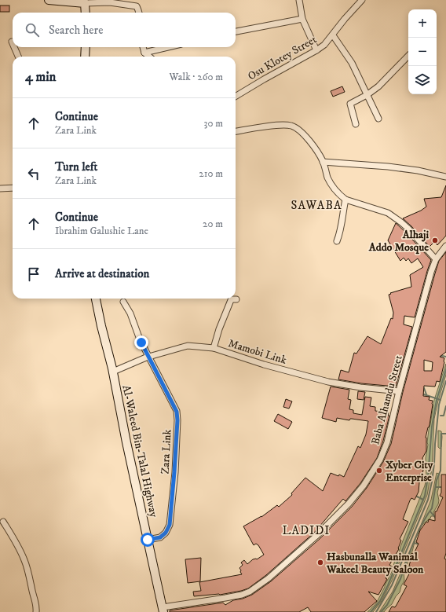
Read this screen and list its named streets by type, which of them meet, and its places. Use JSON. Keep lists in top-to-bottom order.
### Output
{
  "streets": {
    "street": [
      "Osu Klotey Street",
      "Mamobi Link",
      "Baba Alhamdu Street",
      "Al-Waleed Bin-Talal Highway",
      "Zara Link"
    ]
  },
  "crossings": [
    ["Mamobi Link", "Baba Alhamdu Street"],
    ["Mamobi Link", "Al-Waleed Bin-Talal Highway"],
    ["Mamobi Link", "Zara Link"],
    ["Baba Alhamdu Street", "Al-Waleed Bin-Talal Highway"],
    ["Al-Waleed Bin-Talal Highway", "Zara Link"]
  ],
  "districts": ["SAWABA", "LADIDI"],
  "places": ["Alhaji Addo Mosque", "Xyber City Enterprise", "Hasbunalla Wanimal Wakeel Beauty Saloon"],
  "page": {
    "map_buttons": ["+", "−"],
    "search": "Search here",
    "heading": ["4 min", "Walk · 260 m"],
    "list": [
      ["Continue", "Zara Link", "30 m"],
      ["Turn left", "Zara Link", "210 m"],
      ["Continue", "Ibrahim Galushie Lane", "20 m"],
      "Arrive at destination"
    ]
  }
}
